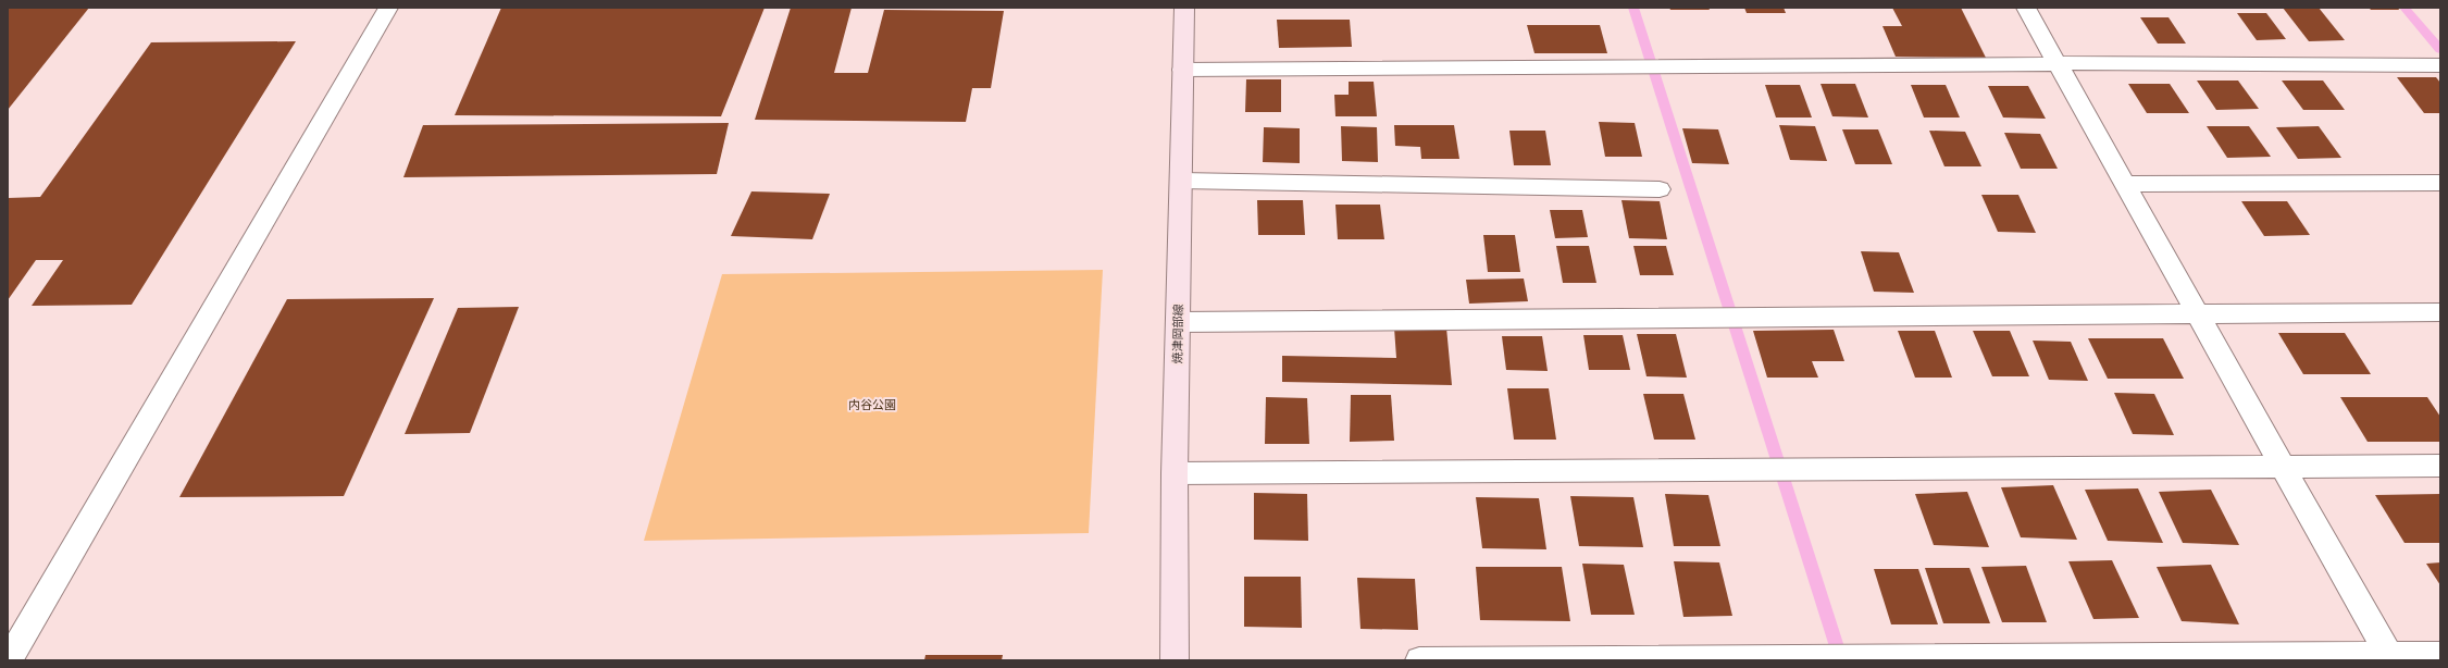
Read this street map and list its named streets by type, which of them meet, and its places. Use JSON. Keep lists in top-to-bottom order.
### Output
{
  "streets": {
    "main road": ["焼津岡部線"]
  },
  "parks": ["内谷公園"]
}
